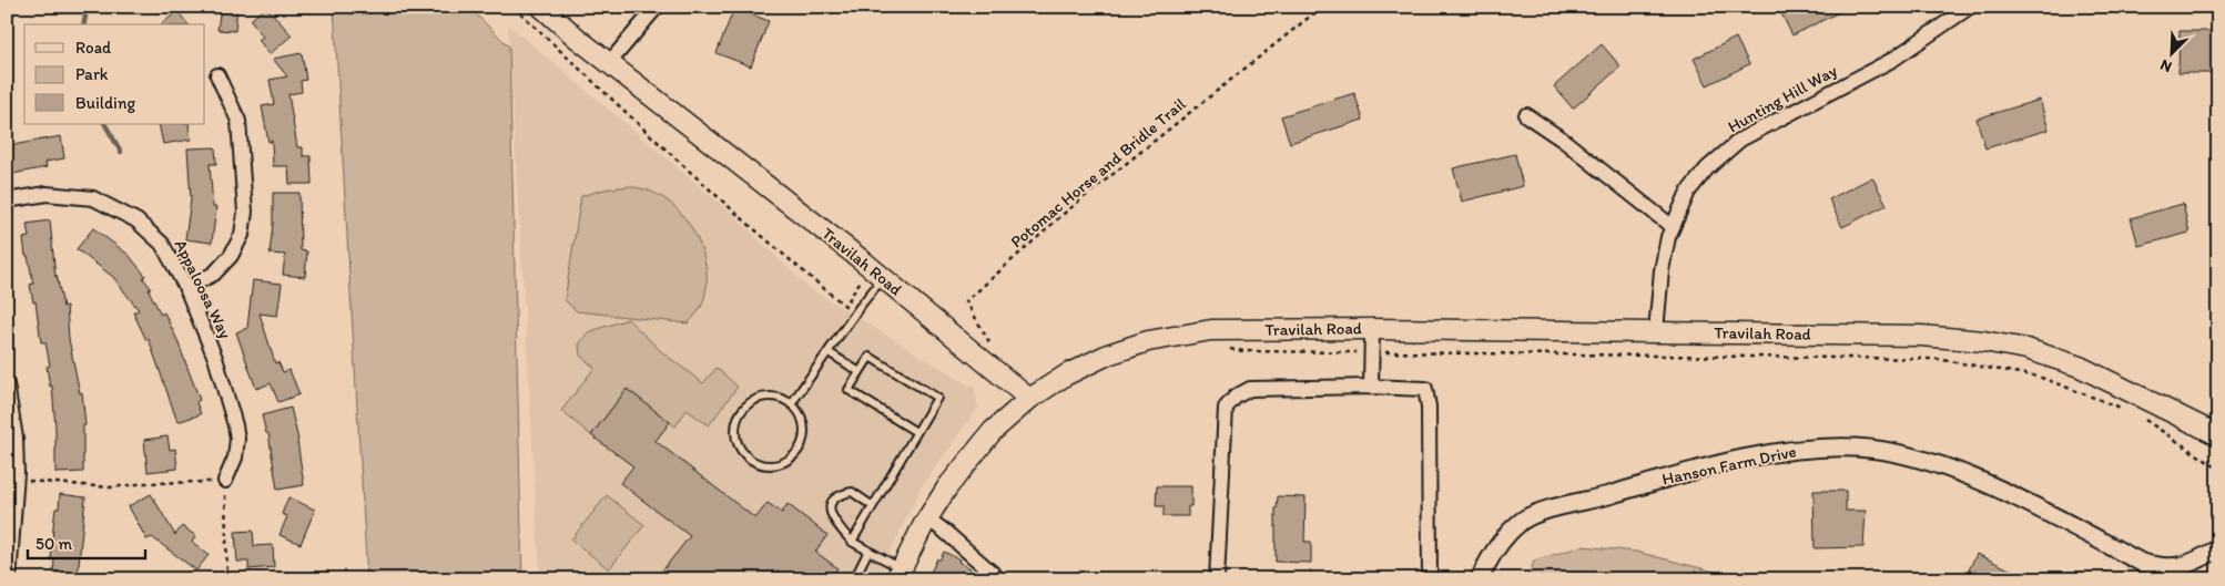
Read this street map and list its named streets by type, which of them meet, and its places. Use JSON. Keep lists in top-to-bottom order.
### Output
{
  "streets": {
    "main road": ["Travilah Road"],
    "street": ["Hunting Hill Way", "Appaloosa Way", "Hanson Farm Drive"],
    "path": ["Potomac Horse and Bridle Trail"]
  },
  "crossings": [
    ["Hunting Hill Way", "Travilah Road"]
  ],
  "legend": ["Road", "Park", "Building"],
  "scale_bar": "50 m",
  "north": "bottom left"
}
